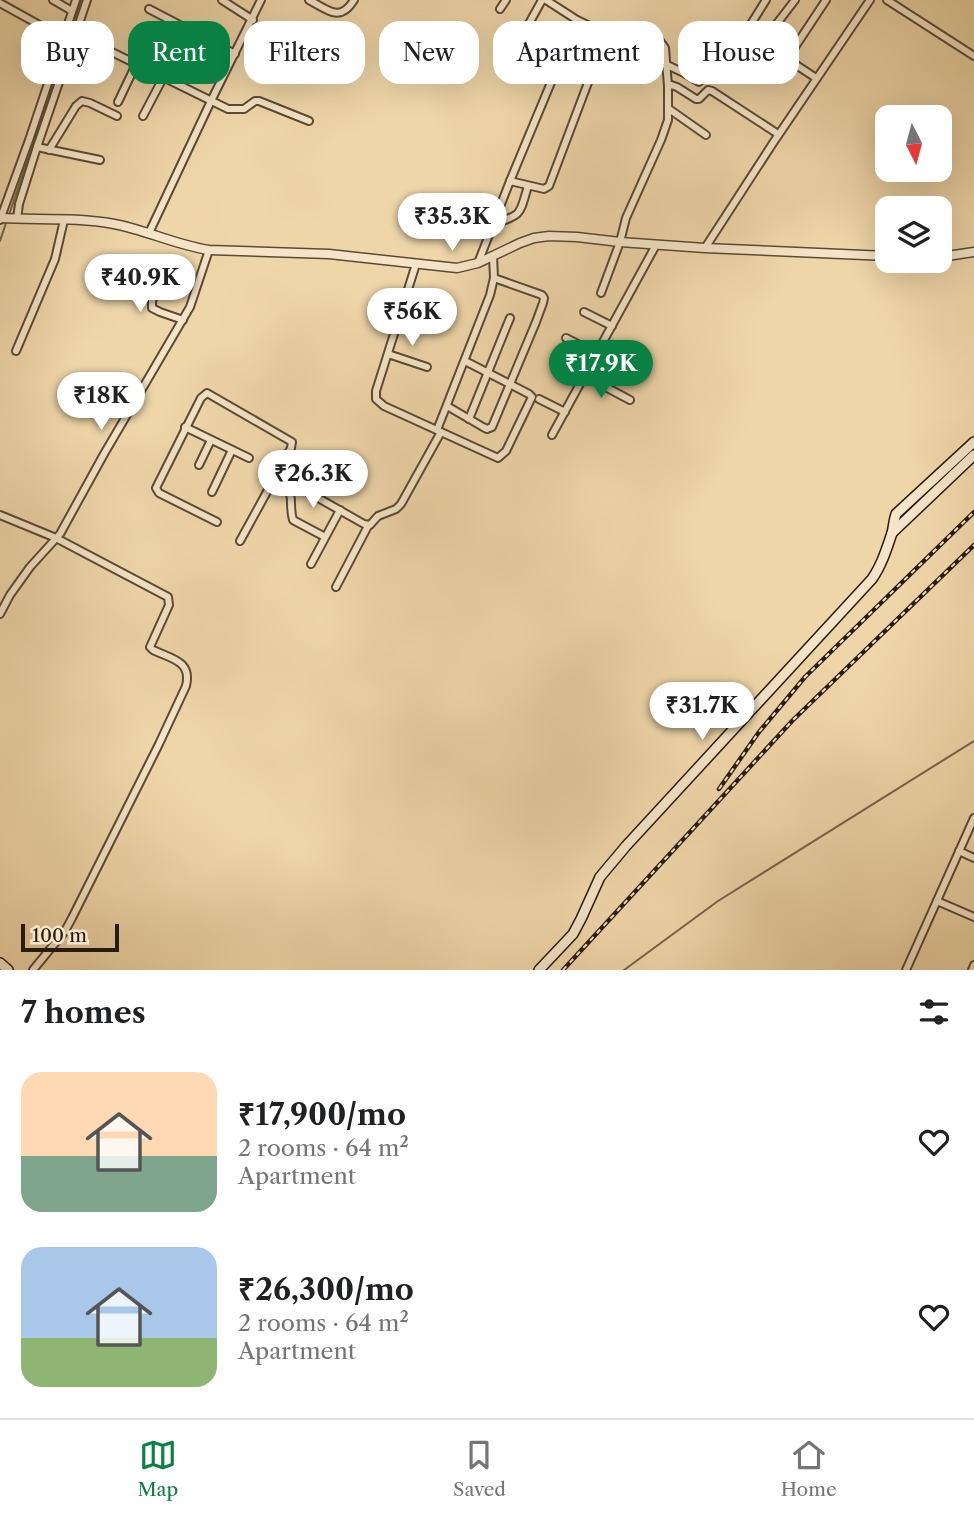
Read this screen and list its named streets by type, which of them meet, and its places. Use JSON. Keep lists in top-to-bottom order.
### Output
{
  "scale_bar": "100 m",
  "north": "bottom",
  "page": {
    "chip": [
      "Buy",
      "Rent",
      "Filters",
      "New",
      "Apartment",
      "House"
    ],
    "price": [
      "₹35.3K",
      "₹40.9K",
      "₹56K",
      "₹17.9K",
      "₹18K",
      "₹26.3K",
      "₹31.7K"
    ],
    "scale": "100 m",
    "heading": "7 homes",
    "list": [
      {
        "name": "₹17,900/mo",
        "note": "2 rooms · 64 m² · Apartment"
      },
      {
        "name": "₹26,300/mo",
        "note": "2 rooms · 64 m² · Apartment"
      }
    ],
    "tabs": ["Map", "Saved", "Home"]
  }
}
